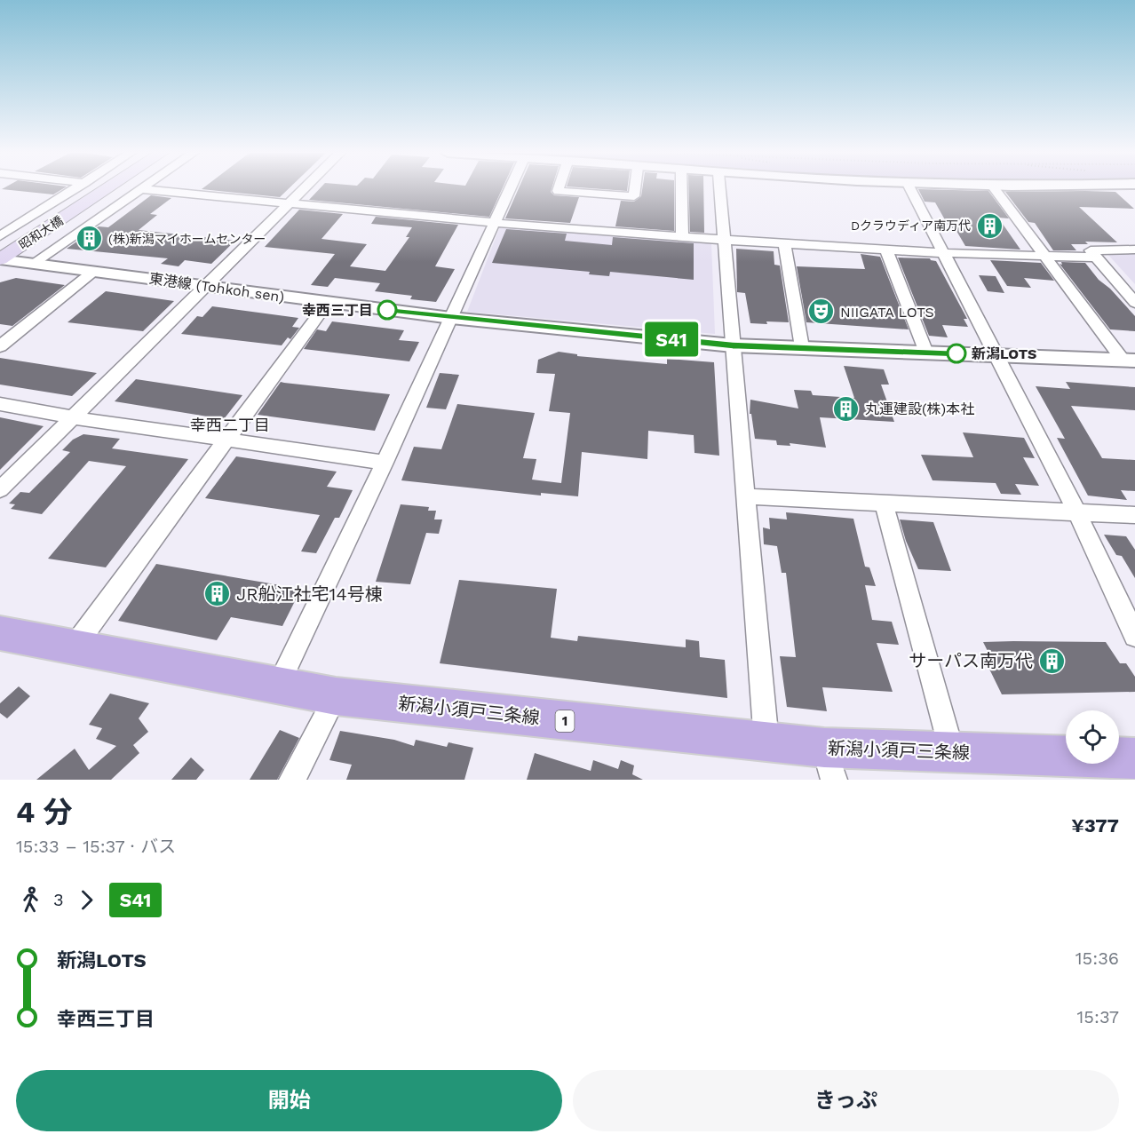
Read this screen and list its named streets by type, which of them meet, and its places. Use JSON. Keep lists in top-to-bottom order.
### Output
{
  "streets": {
    "main road": ["昭和大橋", "新潟小須戸三条線", "1"],
    "street": ["東港線 (Tohkoh sen)"]
  },
  "crossings": [
    ["昭和大橋", "東港線 (Tohkoh sen)"]
  ],
  "districts": ["幸西二丁目"],
  "places": {
    "building": [
      "Dクラウディア南万代",
      "(株)新潟マイホームセンター",
      "丸運建設(株)本社",
      "JR船江社宅14号棟",
      "サーパス南万代"
    ],
    "other": ["幸西三丁目", "新潟LOTS"],
    "theatre": ["NIIGATA LOTS"]
  },
  "lines": ["bus line S41"],
  "page": {
    "on_map": "S41",
    "heading": ["4 分", "15:33 – 15:37 · バス", "¥377"],
    "legs": ["3", "S41"],
    "list": [
      {
        "name": "新潟LOTS",
        "value": "15:36"
      },
      {
        "name": "幸西三丁目",
        "value": "15:37"
      }
    ],
    "buttons": ["開始", "きっぷ"]
  }
}
